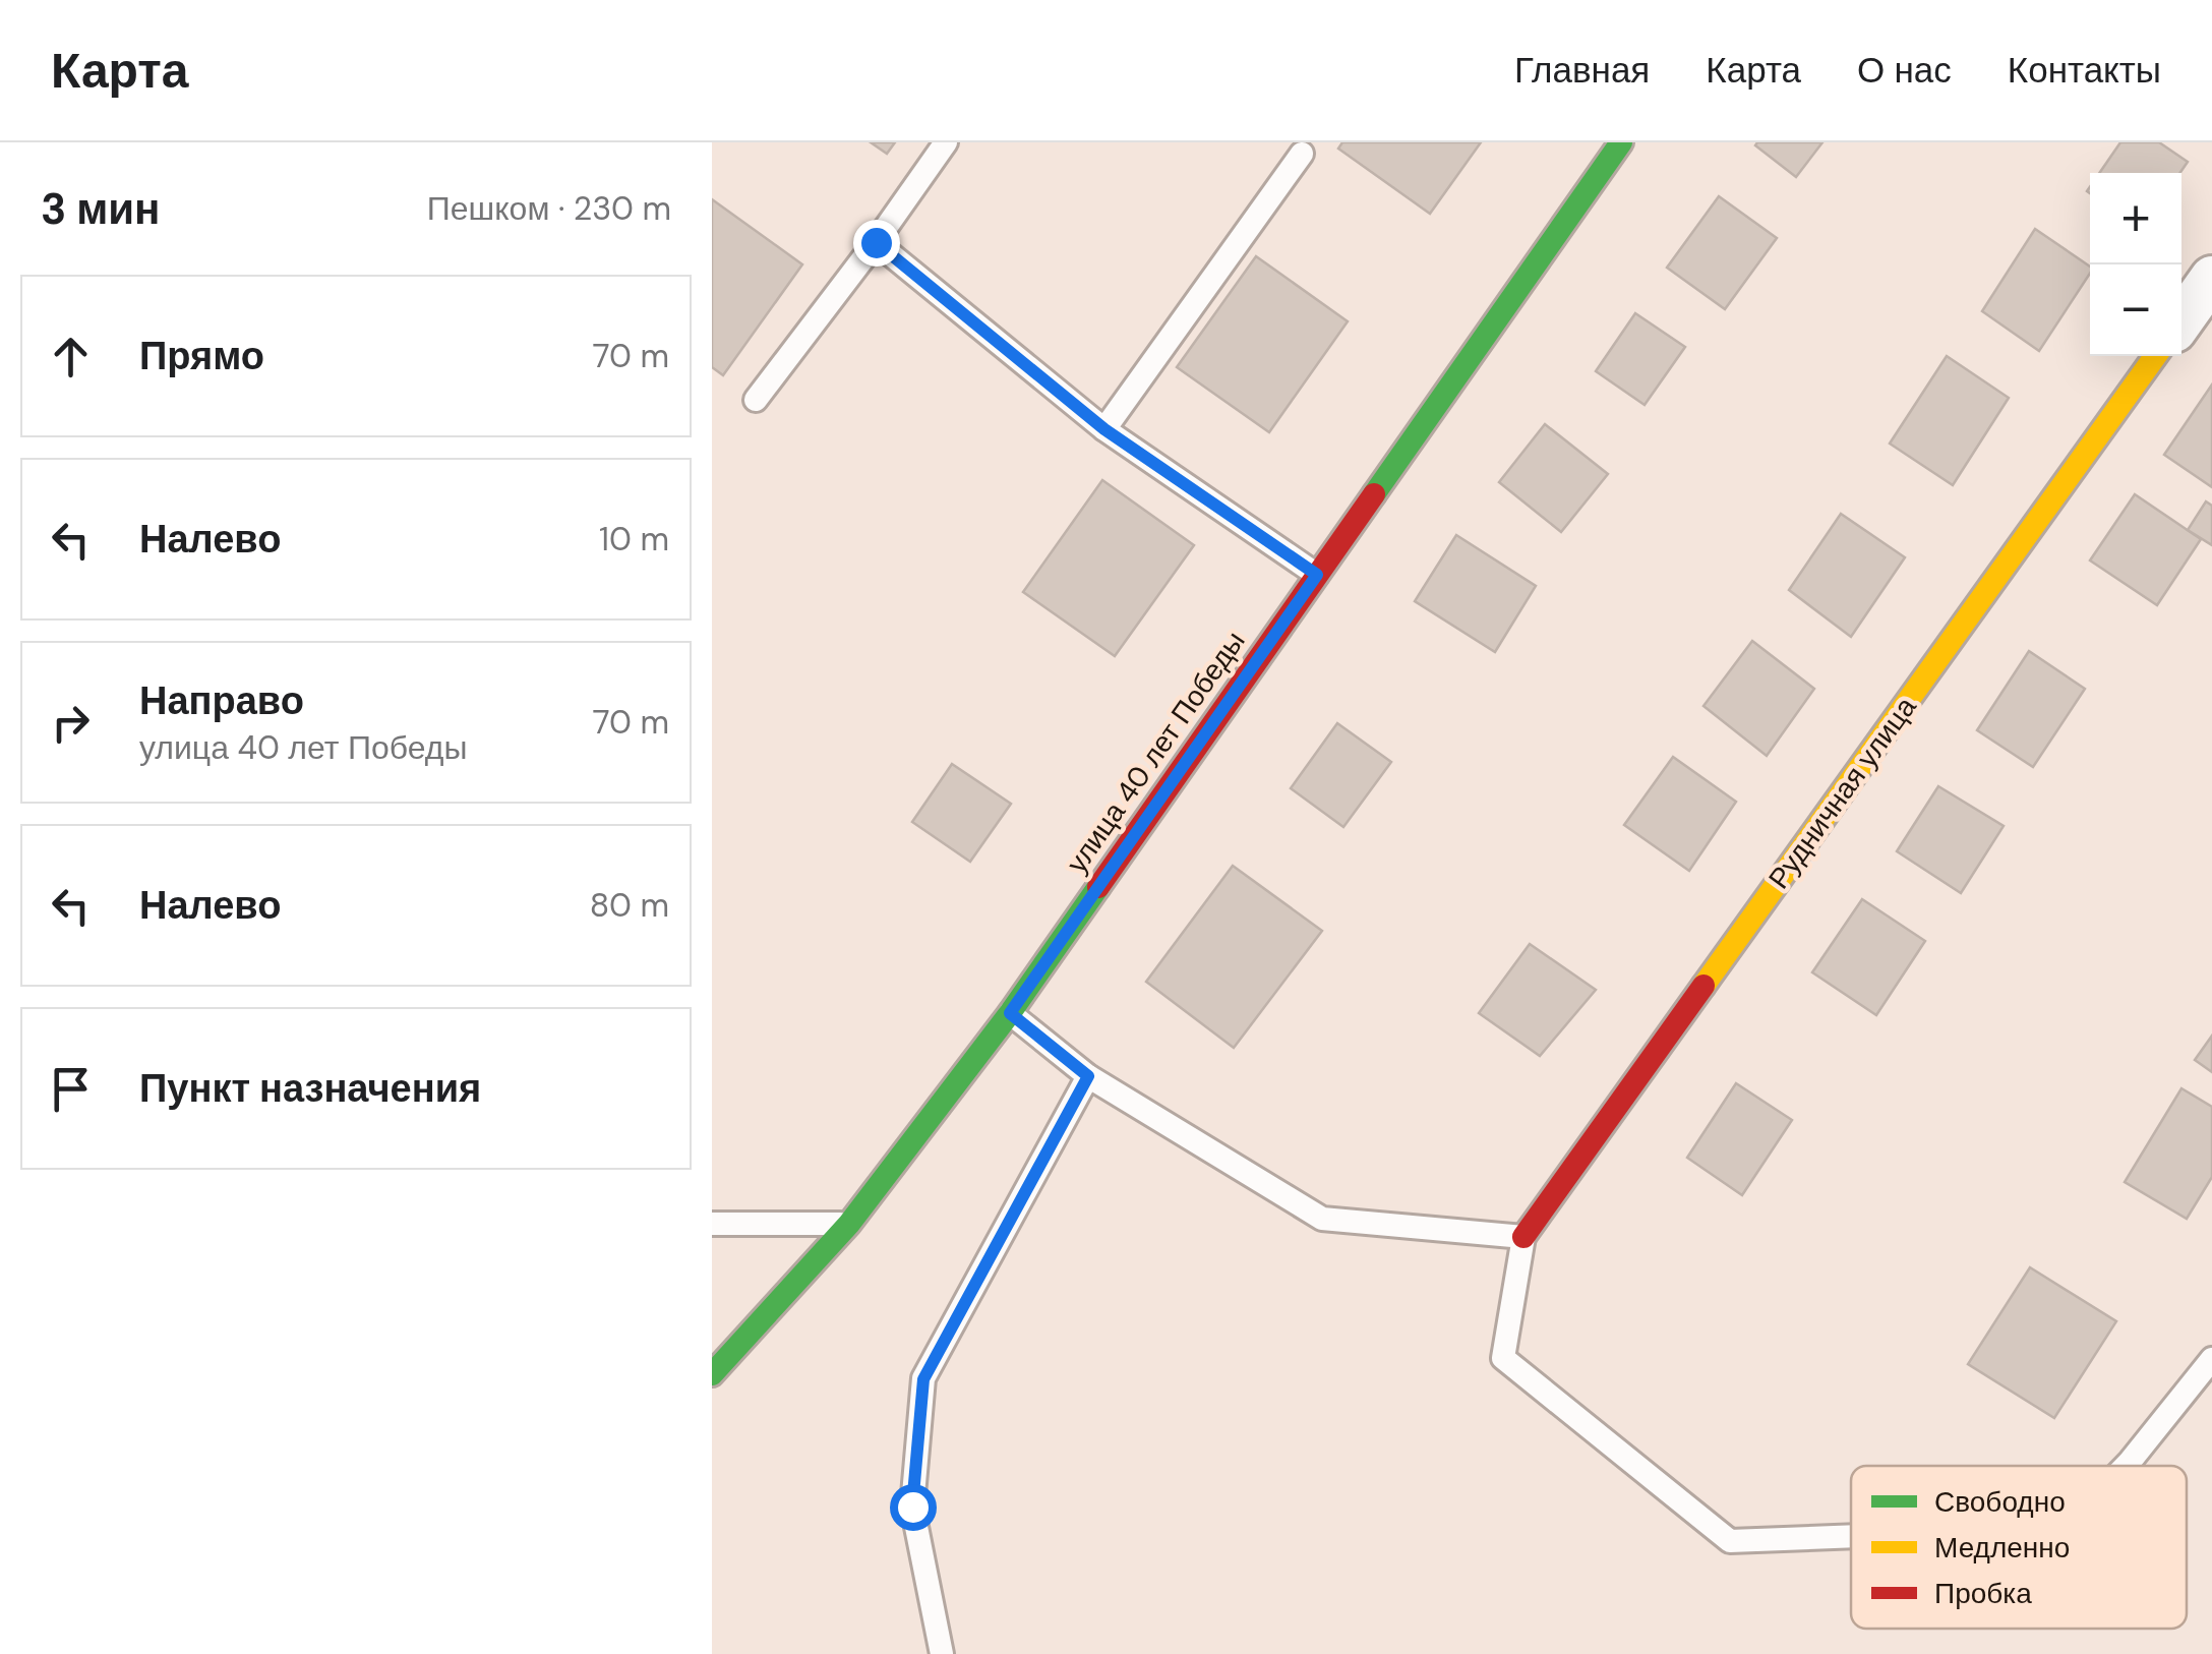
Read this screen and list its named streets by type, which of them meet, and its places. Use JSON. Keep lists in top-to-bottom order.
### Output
{
  "streets": {
    "main road": ["улица 40 лет Победы", "Рудничная улица"]
  },
  "legend": ["Свободно", "Медленно", "Пробка"],
  "page": {
    "header": "Карта",
    "nav": [
      "Главная",
      "Карта",
      "О нас",
      "Контакты"
    ],
    "heading": ["3 мин", "Пешком · 230 m"],
    "map_buttons": ["+", "−"],
    "list": [
      ["Прямо", "70 m"],
      ["Налево", "10 m"],
      ["Направо", "улица 40 лет Победы", "70 m"],
      ["Налево", "80 m"],
      "Пункт назначения"
    ]
  }
}
